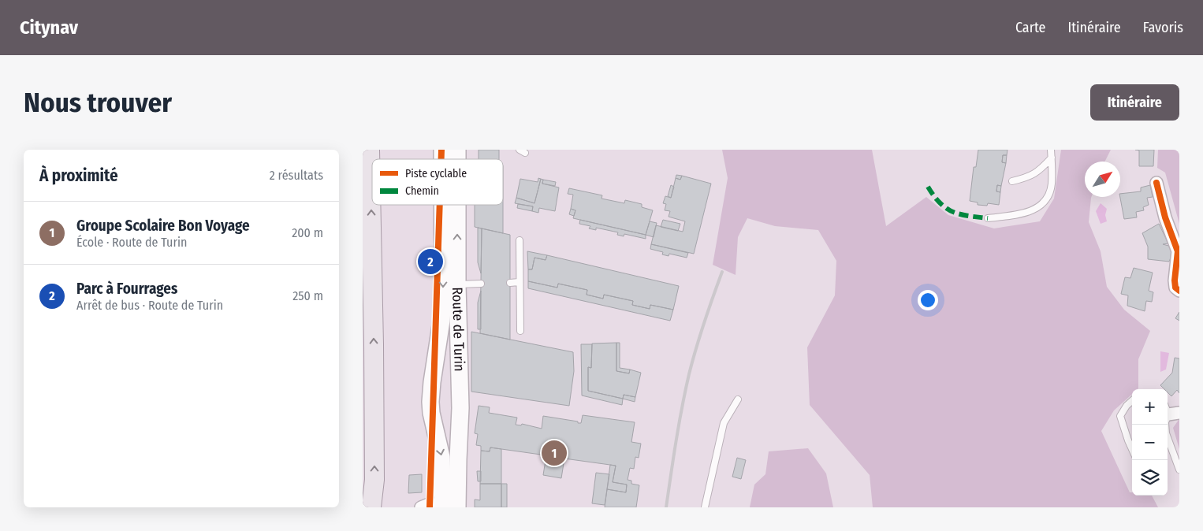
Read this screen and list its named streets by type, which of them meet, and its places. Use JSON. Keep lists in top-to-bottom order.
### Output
{
  "streets": {
    "main road": ["Route de Turin"]
  },
  "legend": ["Piste cyclable", "Chemin"],
  "north": "top right",
  "page": {
    "header": "Citynav",
    "nav": ["Carte", "Itinéraire", "Favoris"],
    "buttons": "Itinéraire",
    "title": "Nous trouver",
    "heading": ["À proximité", "2 résultats"],
    "list": [
      {
        "mark": "1",
        "name": "Groupe Scolaire Bon Voyage",
        "note": "École · Route de Turin",
        "value": "200 m"
      },
      {
        "mark": "2",
        "name": "Parc à Fourrages",
        "note": "Arrêt de bus · Route de Turin",
        "value": "250 m"
      }
    ],
    "pins": ["2", "1"],
    "map_buttons": ["+", "−"]
  }
}
